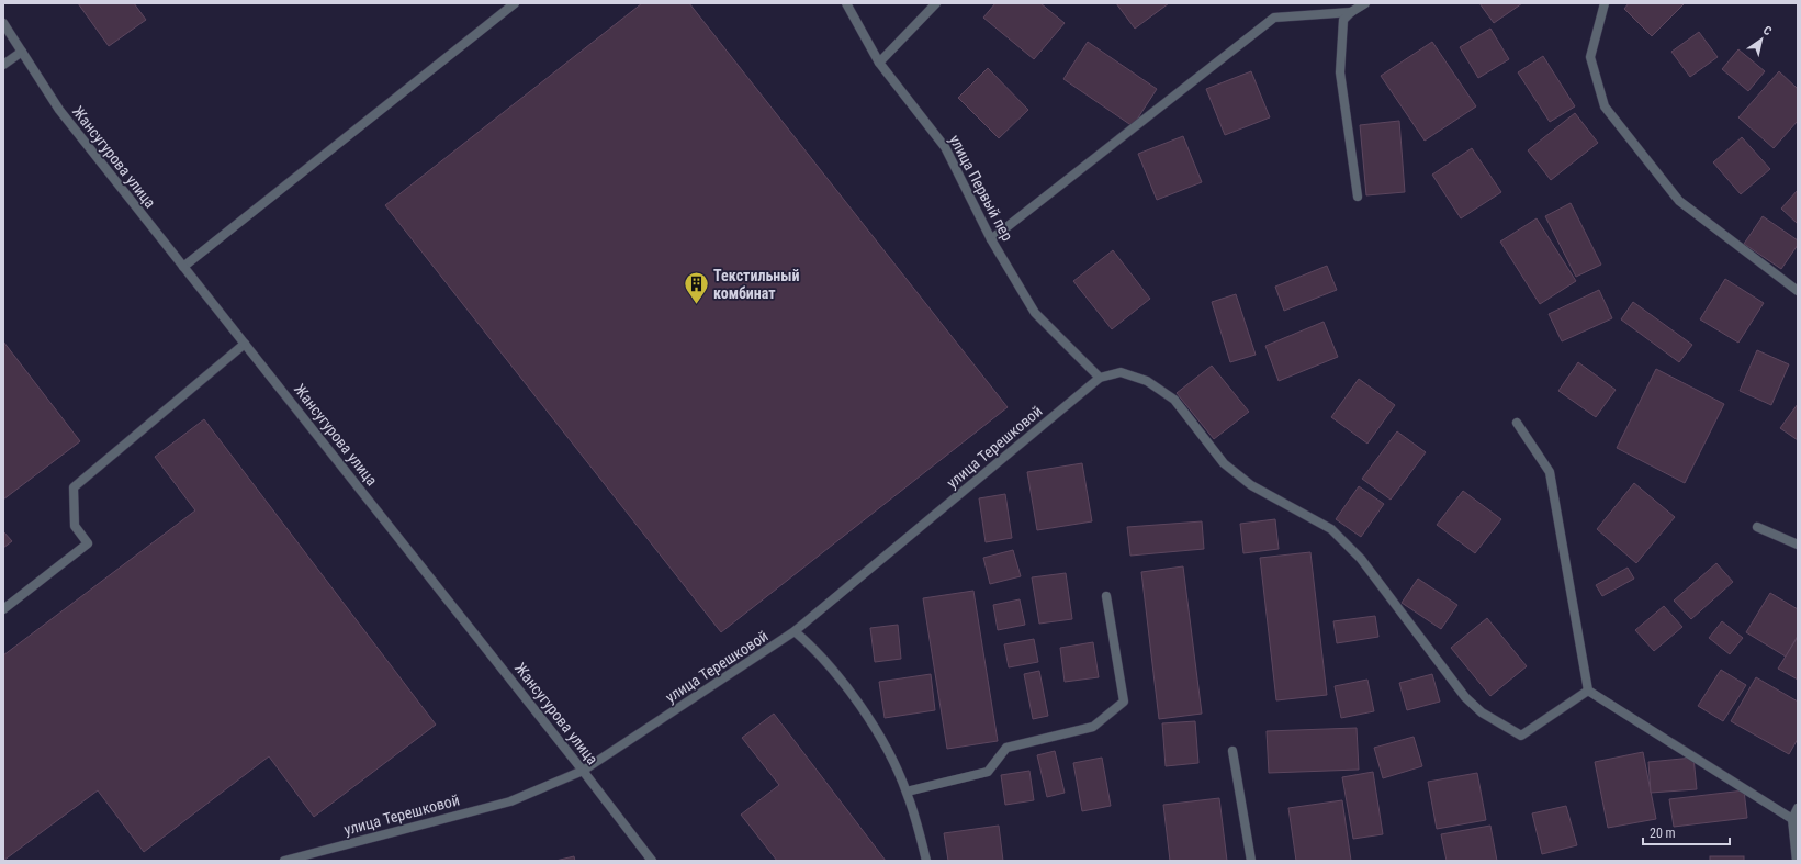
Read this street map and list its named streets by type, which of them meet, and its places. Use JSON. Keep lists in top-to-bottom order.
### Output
{
  "streets": {
    "street": ["Жансугурова улица", "улица Первый пер", "улица Терешковой"]
  },
  "crossings": [
    ["Жансугурова улица", "улица Терешковой"],
    ["улица Первый пер", "улица Терешковой"]
  ],
  "places": {
    "building": ["Текстильный комбинат"]
  },
  "scale_bar": "20 m",
  "north": "top right"
}
